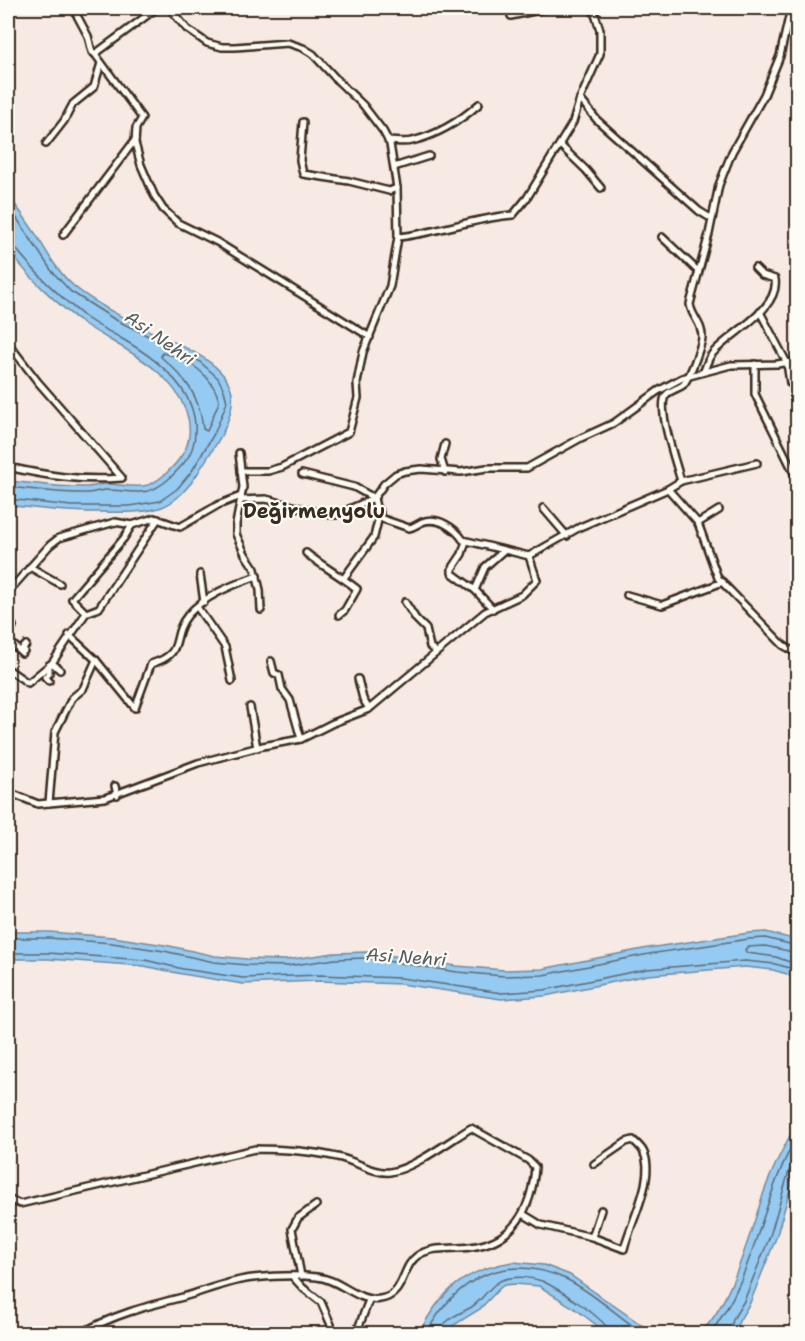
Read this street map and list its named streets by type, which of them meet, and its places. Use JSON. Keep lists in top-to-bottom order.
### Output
{
  "districts": ["Değirmenyolu"],
  "water": ["Asi Nehri"]
}
